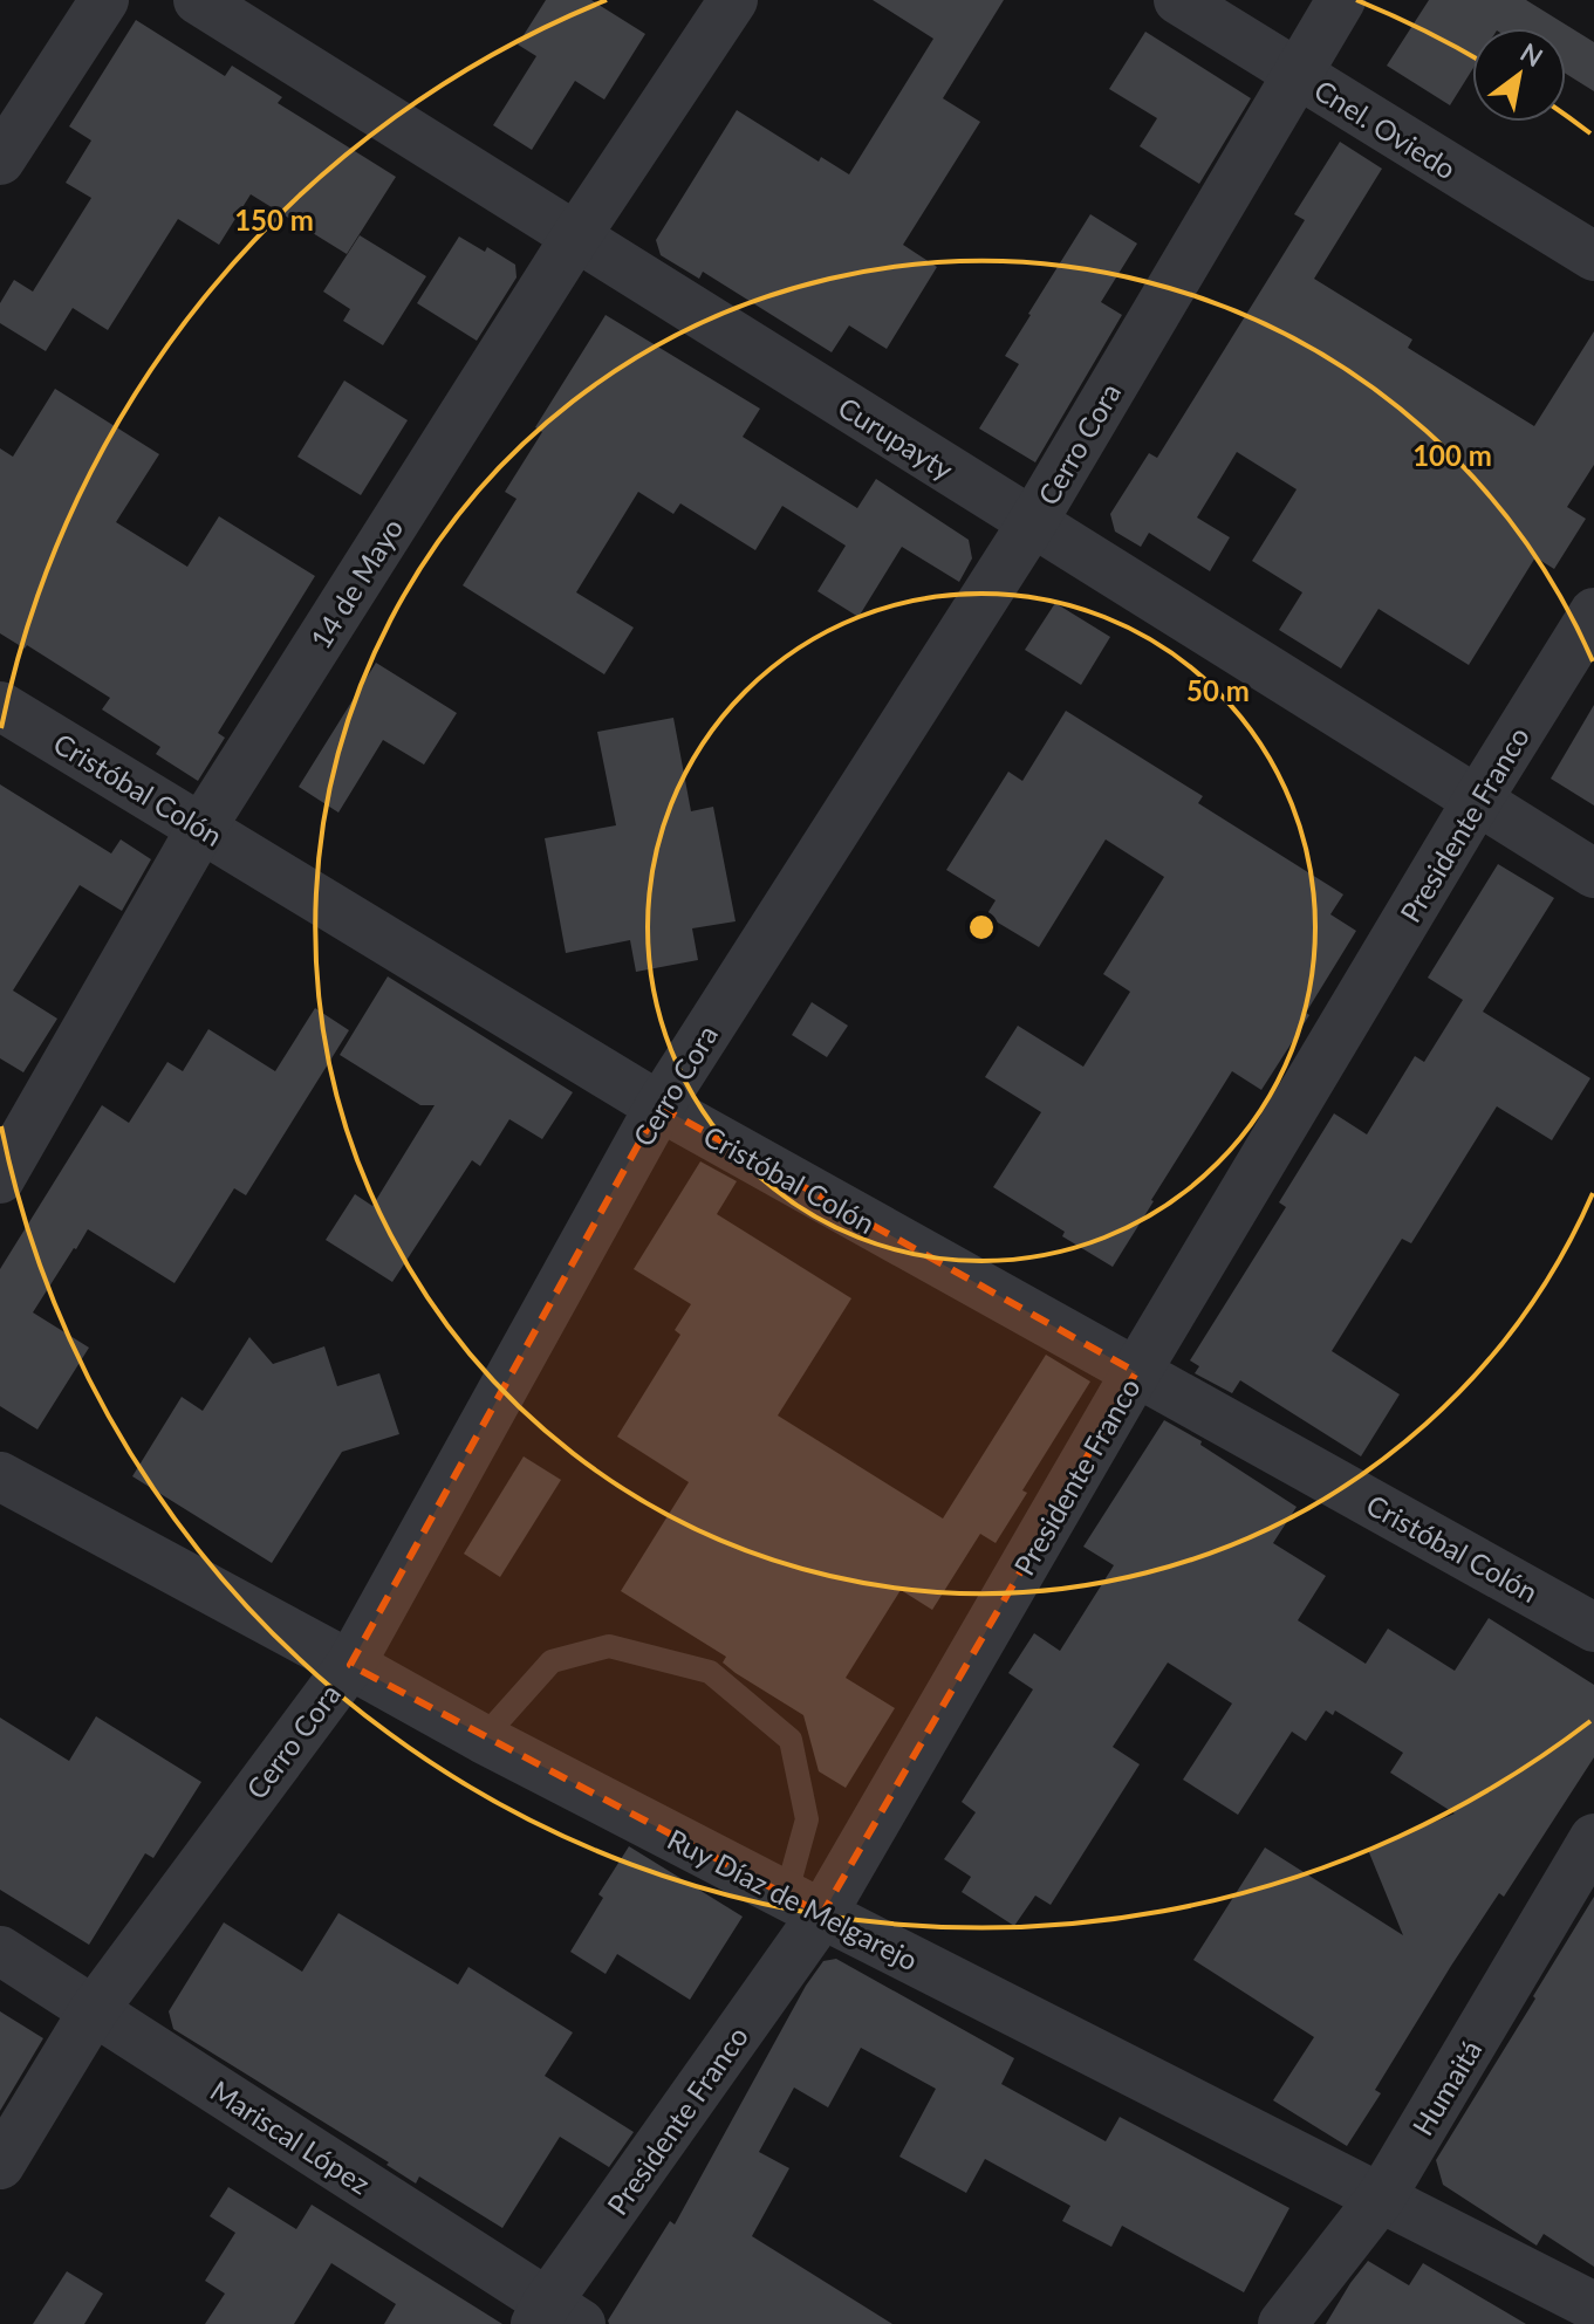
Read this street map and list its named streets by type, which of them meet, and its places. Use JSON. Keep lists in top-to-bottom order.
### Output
{
  "streets": {
    "street": [
      "Cnel. Oviedo",
      "Curupayty",
      "Cerro Cora",
      "14 de Mayo",
      "Cristóbal Colón",
      "Presidente Franco",
      "Ruy Díaz de Melgarejo",
      "Humaitá",
      "Mariscal López"
    ]
  },
  "crossings": [
    ["Cnel. Oviedo", "Cerro Cora"],
    ["Curupayty", "Cerro Cora"],
    ["Curupayty", "14 de Mayo"],
    ["Curupayty", "Presidente Franco"],
    ["Cerro Cora", "Cristóbal Colón"],
    ["Cerro Cora", "Ruy Díaz de Melgarejo"],
    ["Cerro Cora", "Mariscal López"],
    ["14 de Mayo", "Cristóbal Colón"],
    ["Cristóbal Colón", "Presidente Franco"],
    ["Presidente Franco", "Ruy Díaz de Melgarejo"],
    ["Presidente Franco", "Mariscal López"],
    ["Ruy Díaz de Melgarejo", "Humaitá"]
  ],
  "north": "top right",
  "rings": ["150 m", "100 m", "50 m"]
}
